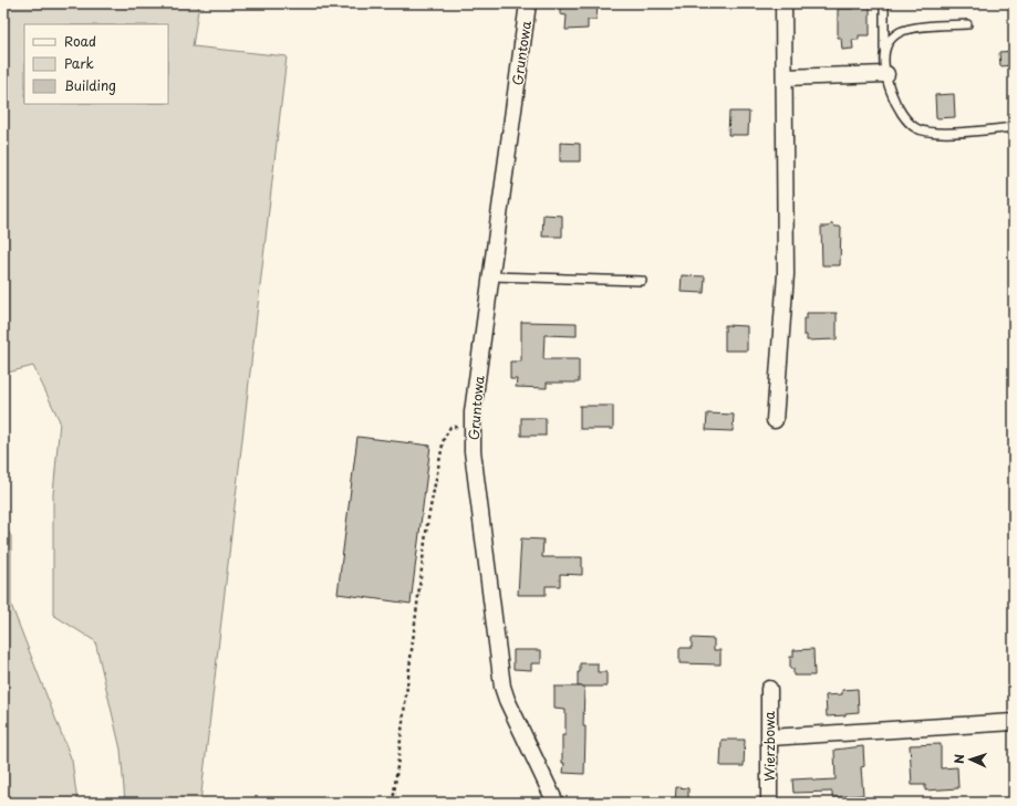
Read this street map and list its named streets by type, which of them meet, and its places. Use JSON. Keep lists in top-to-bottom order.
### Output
{
  "streets": {
    "street": ["Gruntowa", "Wierzbowa"]
  },
  "legend": ["Road", "Park", "Building"],
  "north": "left"
}
